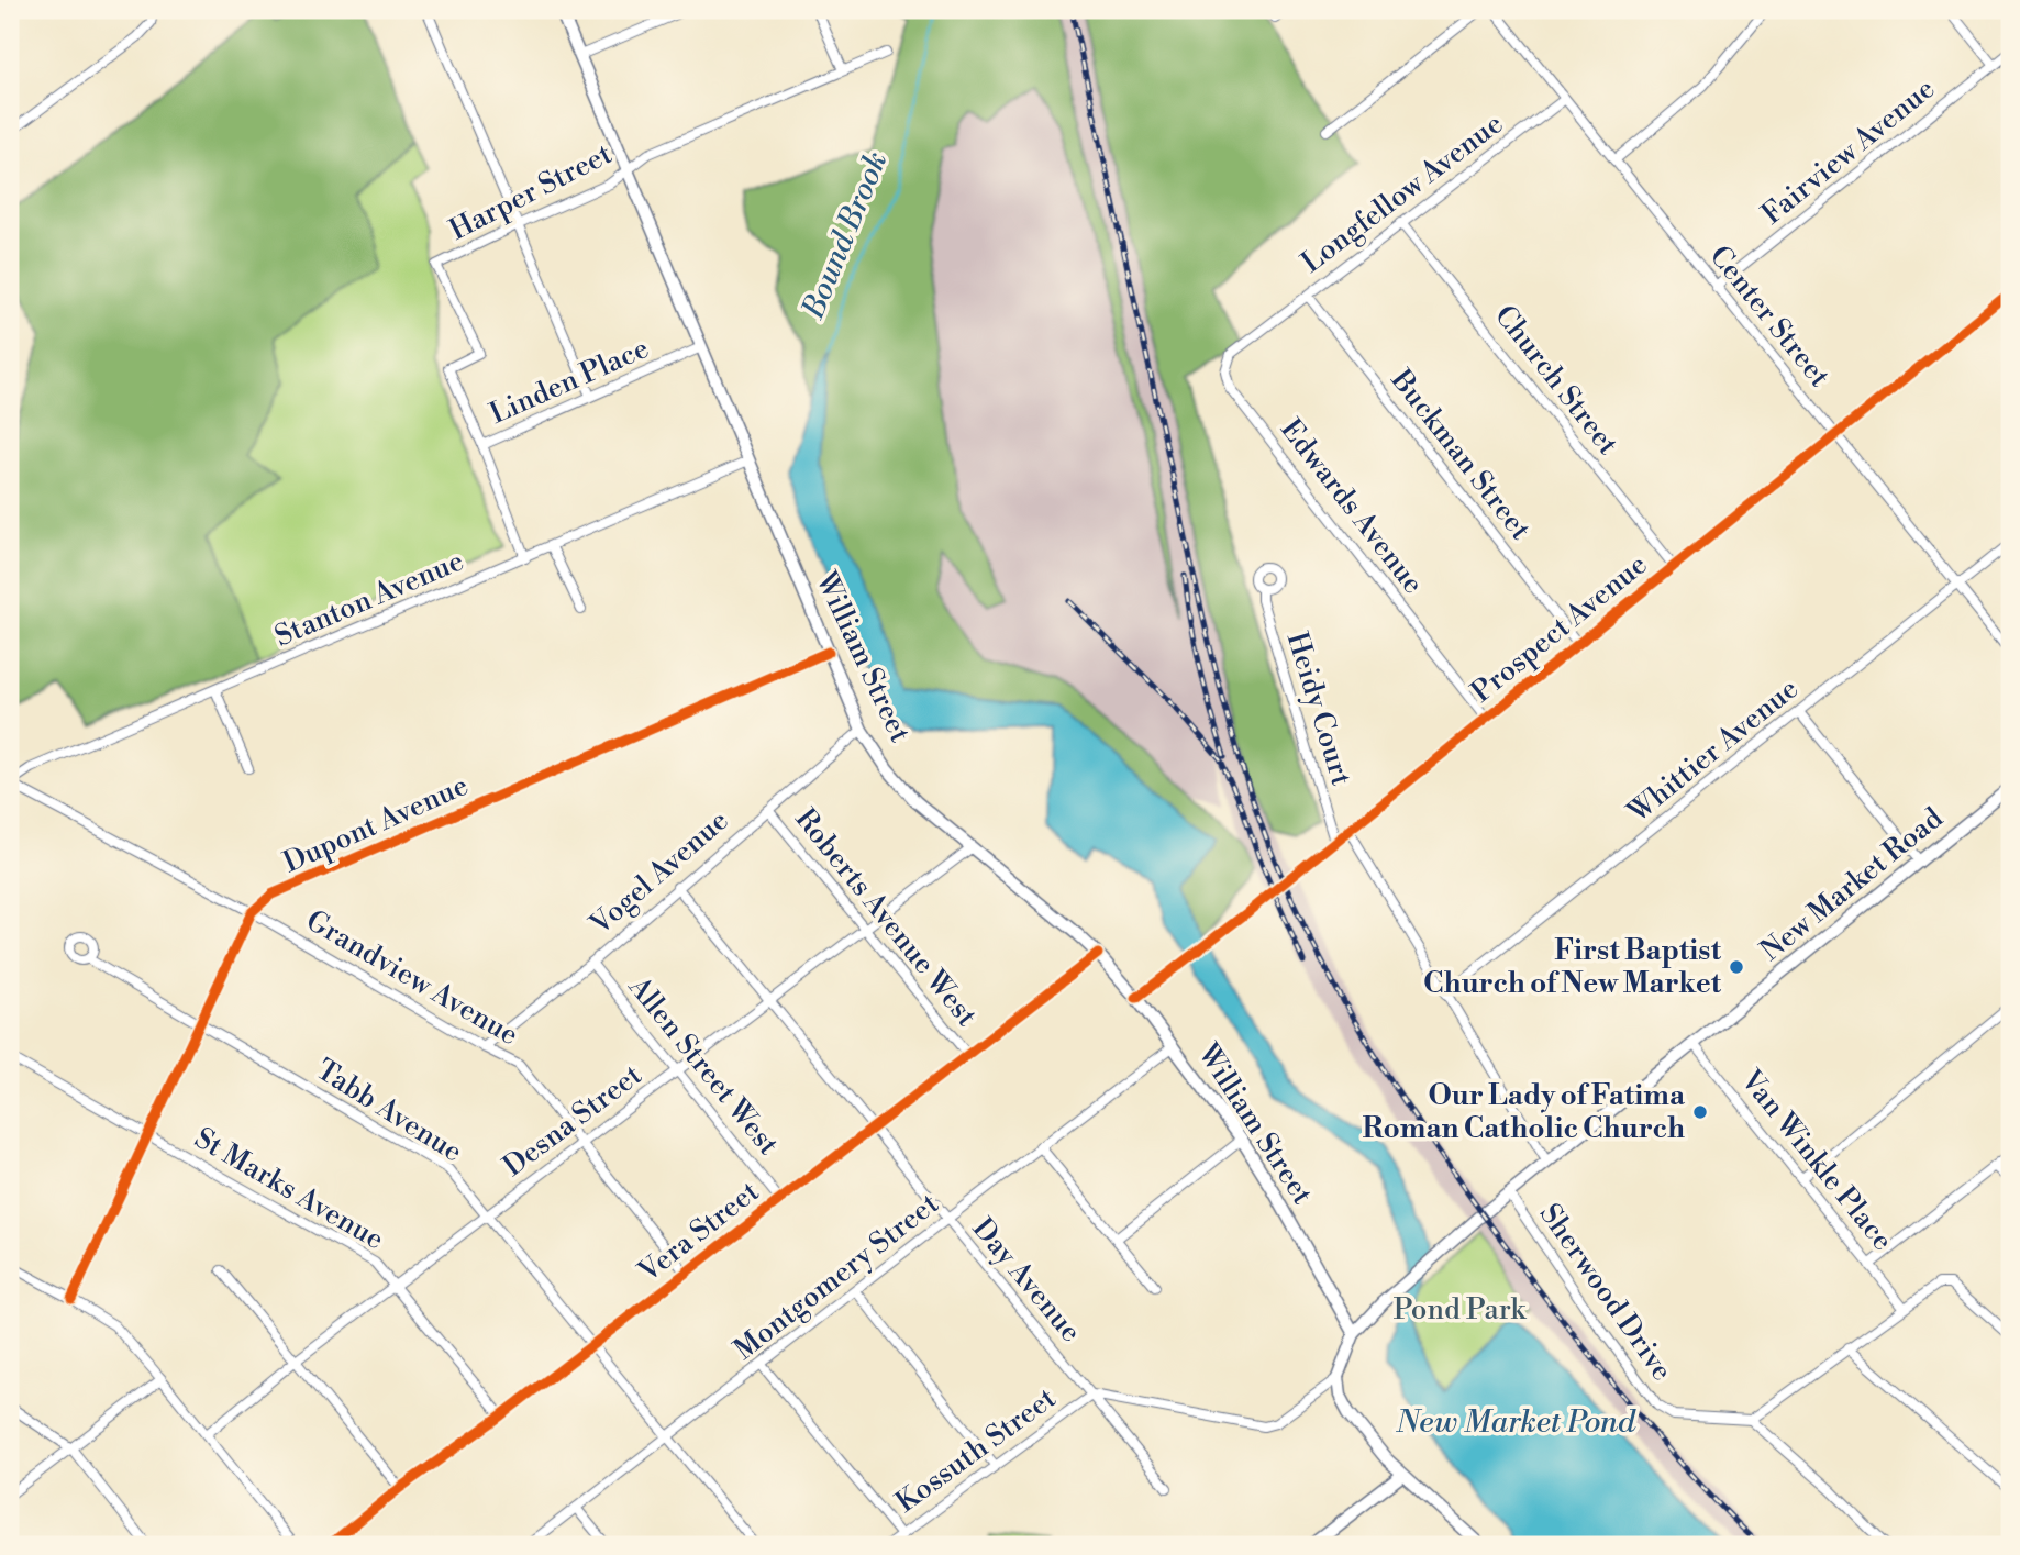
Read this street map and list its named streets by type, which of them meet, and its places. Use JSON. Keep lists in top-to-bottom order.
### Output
{
  "streets": {
    "main road": ["William Street", "New Market Road"],
    "street": [
      "Fairview Avenue",
      "Harper Street",
      "Longfellow Avenue",
      "Center Street",
      "Church Street",
      "Linden Place",
      "Buckman Street",
      "Edwards Avenue",
      "Stanton Avenue",
      "Prospect Avenue",
      "Heidy Court",
      "Whittier Avenue",
      "Dupont Avenue",
      "Vogel Avenue",
      "Roberts Avenue West",
      "Grandview Avenue",
      "Allen Street West",
      "Tabb Avenue",
      "Desna Street",
      "Van Winkle Place",
      "St Marks Avenue",
      "Vera Street",
      "Montgomery Street",
      "Day Avenue",
      "Sherwood Drive",
      "Kossuth Street"
    ]
  },
  "crossings": [
    ["Fairview Avenue", "Center Street"],
    ["Harper Street", "Linden Place"],
    ["Harper Street", "William Street"],
    ["Longfellow Avenue", "Center Street"],
    ["Longfellow Avenue", "Church Street"],
    ["Longfellow Avenue", "Buckman Street"],
    ["Longfellow Avenue", "Edwards Avenue"],
    ["Center Street", "Prospect Avenue"],
    ["Center Street", "Whittier Avenue"],
    ["Church Street", "Prospect Avenue"],
    ["Linden Place", "Stanton Avenue"],
    ["Linden Place", "William Street"],
    ["Buckman Street", "Prospect Avenue"],
    ["Edwards Avenue", "Prospect Avenue"],
    ["Stanton Avenue", "William Street"],
    ["Stanton Avenue", "Grandview Avenue"],
    ["Prospect Avenue", "William Street"],
    ["Prospect Avenue", "Heidy Court"],
    ["William Street", "Dupont Avenue"],
    ["William Street", "Vogel Avenue"],
    ["William Street", "New Market Road"],
    ["William Street", "Desna Street"],
    ["William Street", "Vera Street"],
    ["William Street", "Montgomery Street"],
    ["Dupont Avenue", "Grandview Avenue"],
    ["Dupont Avenue", "Tabb Avenue"],
    ["Dupont Avenue", "St Marks Avenue"],
    ["Vogel Avenue", "Roberts Avenue West"],
    ["Vogel Avenue", "Grandview Avenue"],
    ["Vogel Avenue", "Allen Street West"],
    ["Vogel Avenue", "Day Avenue"],
    ["New Market Road", "Van Winkle Place"],
    ["New Market Road", "Sherwood Drive"],
    ["Roberts Avenue West", "Desna Street"],
    ["Roberts Avenue West", "Vera Street"],
    ["Grandview Avenue", "Desna Street"],
    ["Grandview Avenue", "Vera Street"],
    ["Allen Street West", "Desna Street"],
    ["Allen Street West", "Vera Street"],
    ["Tabb Avenue", "Desna Street"],
    ["Tabb Avenue", "Vera Street"],
    ["Tabb Avenue", "Montgomery Street"],
    ["Desna Street", "St Marks Avenue"],
    ["Desna Street", "Day Avenue"],
    ["St Marks Avenue", "Vera Street"],
    ["Vera Street", "Day Avenue"],
    ["Montgomery Street", "Day Avenue"],
    ["Day Avenue", "Kossuth Street"]
  ],
  "water": ["Bound Brook", "New Market Pond"],
  "parks": ["Pond Park"],
  "places": ["First Baptist Church of New Market", "Our Lady of Fatima Roman Catholic Church"]
}
